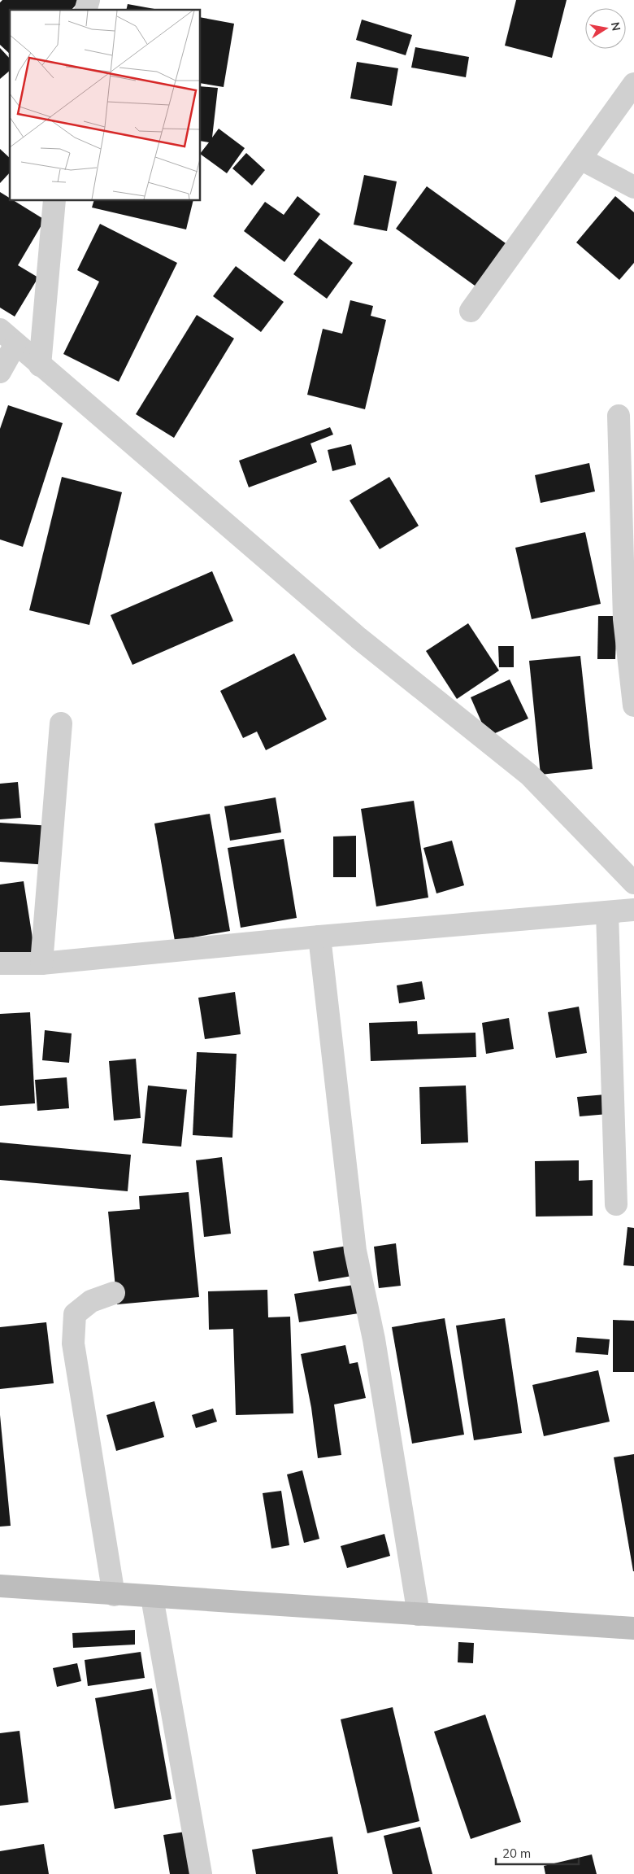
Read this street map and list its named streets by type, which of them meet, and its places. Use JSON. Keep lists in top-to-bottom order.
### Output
{
  "scale_bar": "20 m",
  "north": "right"
}
